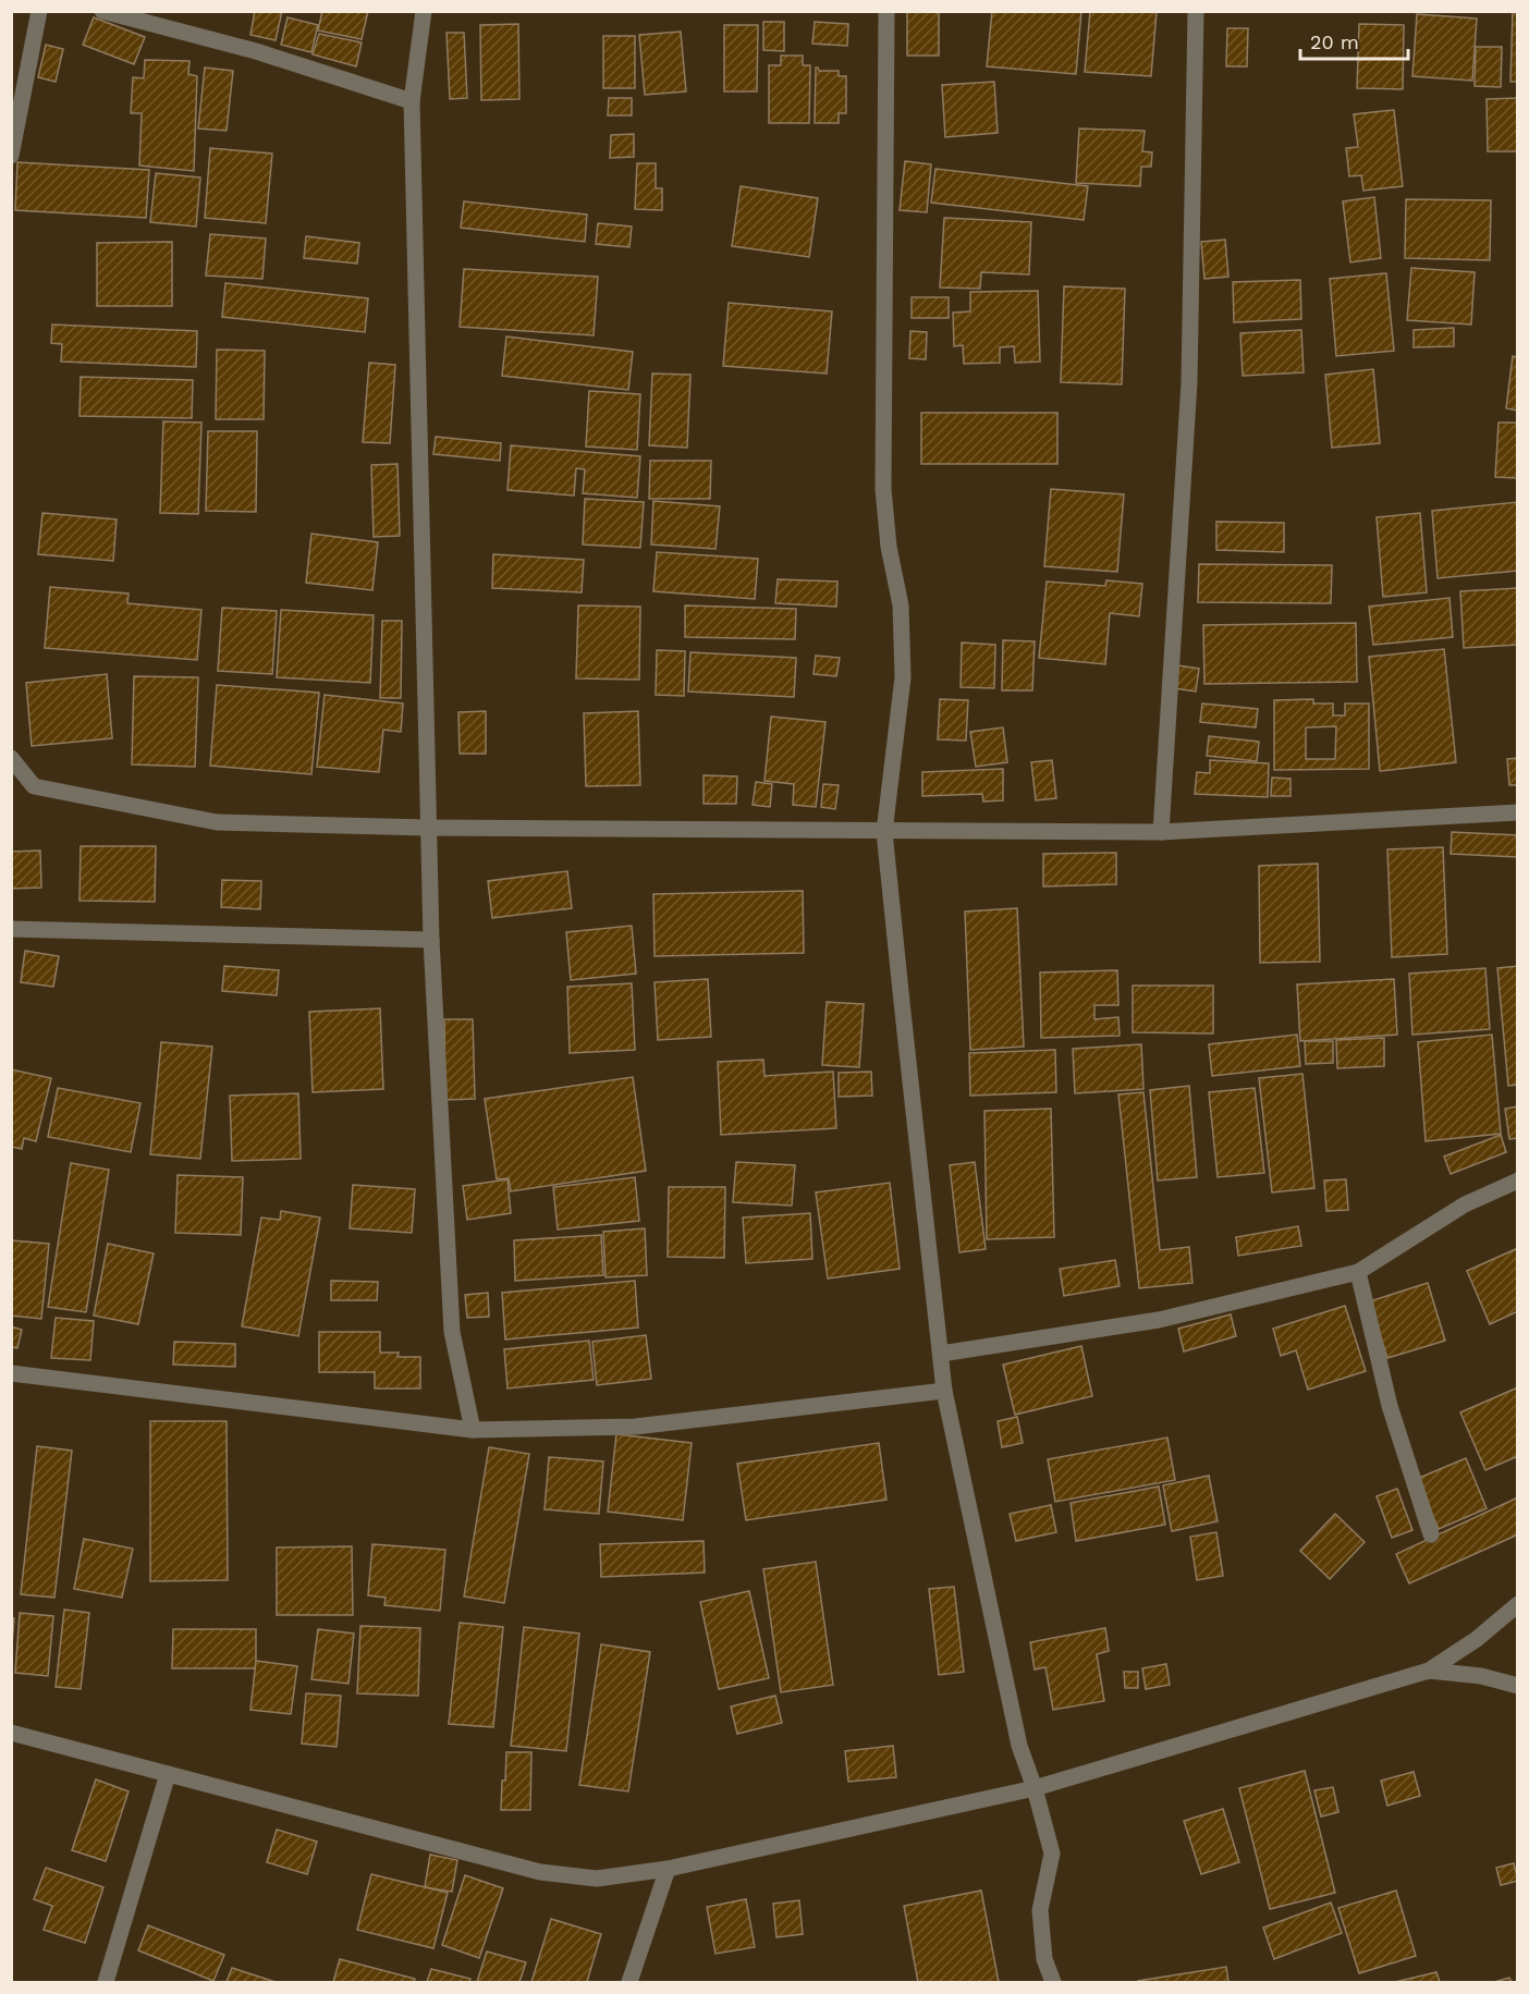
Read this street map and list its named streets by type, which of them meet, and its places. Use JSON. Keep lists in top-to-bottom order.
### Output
{
  "scale_bar": "20 m"
}
